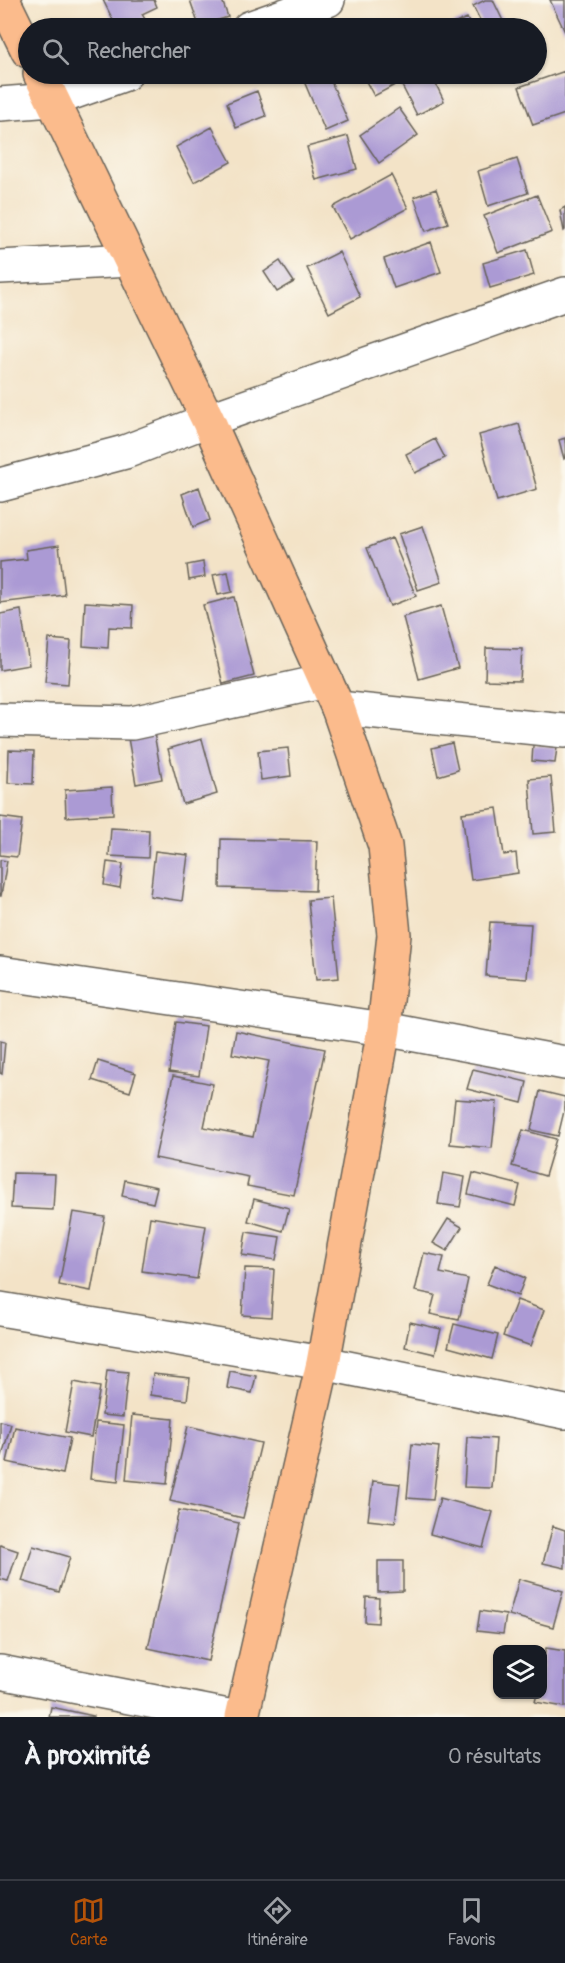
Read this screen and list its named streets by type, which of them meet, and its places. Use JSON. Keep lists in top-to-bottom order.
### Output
{
  "page": {
    "search": "Rechercher",
    "heading": ["À proximité", "0 résultats"],
    "nav": ["Carte", "Itinéraire", "Favoris"]
  }
}
